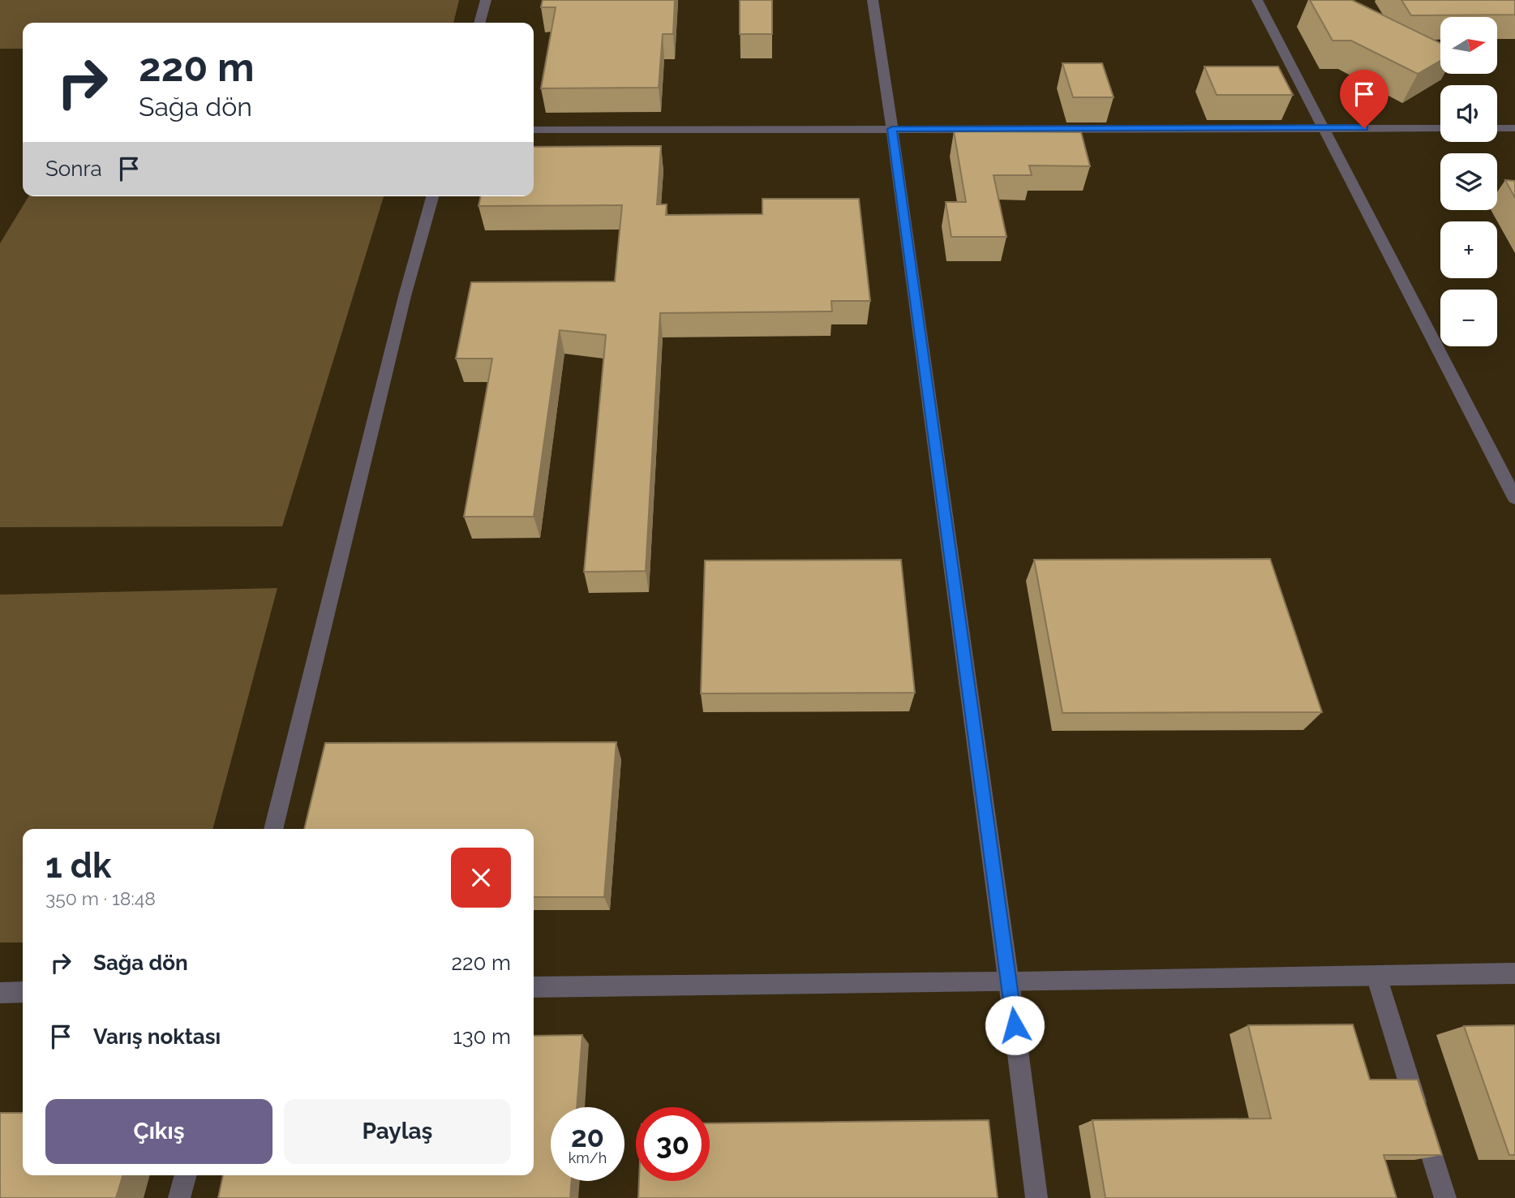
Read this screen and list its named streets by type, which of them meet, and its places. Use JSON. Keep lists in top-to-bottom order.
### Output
{
  "north": "right",
  "page": {
    "map_buttons": ["+", "−"],
    "turn": ["220 m", "Sağa dön"],
    "then": "Sonra",
    "heading": ["1 dk", "350 m · 18:48"],
    "list": [
      {
        "name": "Sağa dön",
        "value": "220 m"
      },
      {
        "name": "Varış noktası",
        "value": "130 m"
      }
    ],
    "buttons": ["Çıkış", "Paylaş"],
    "speed": "20 km/h",
    "limit": "30"
  }
}
